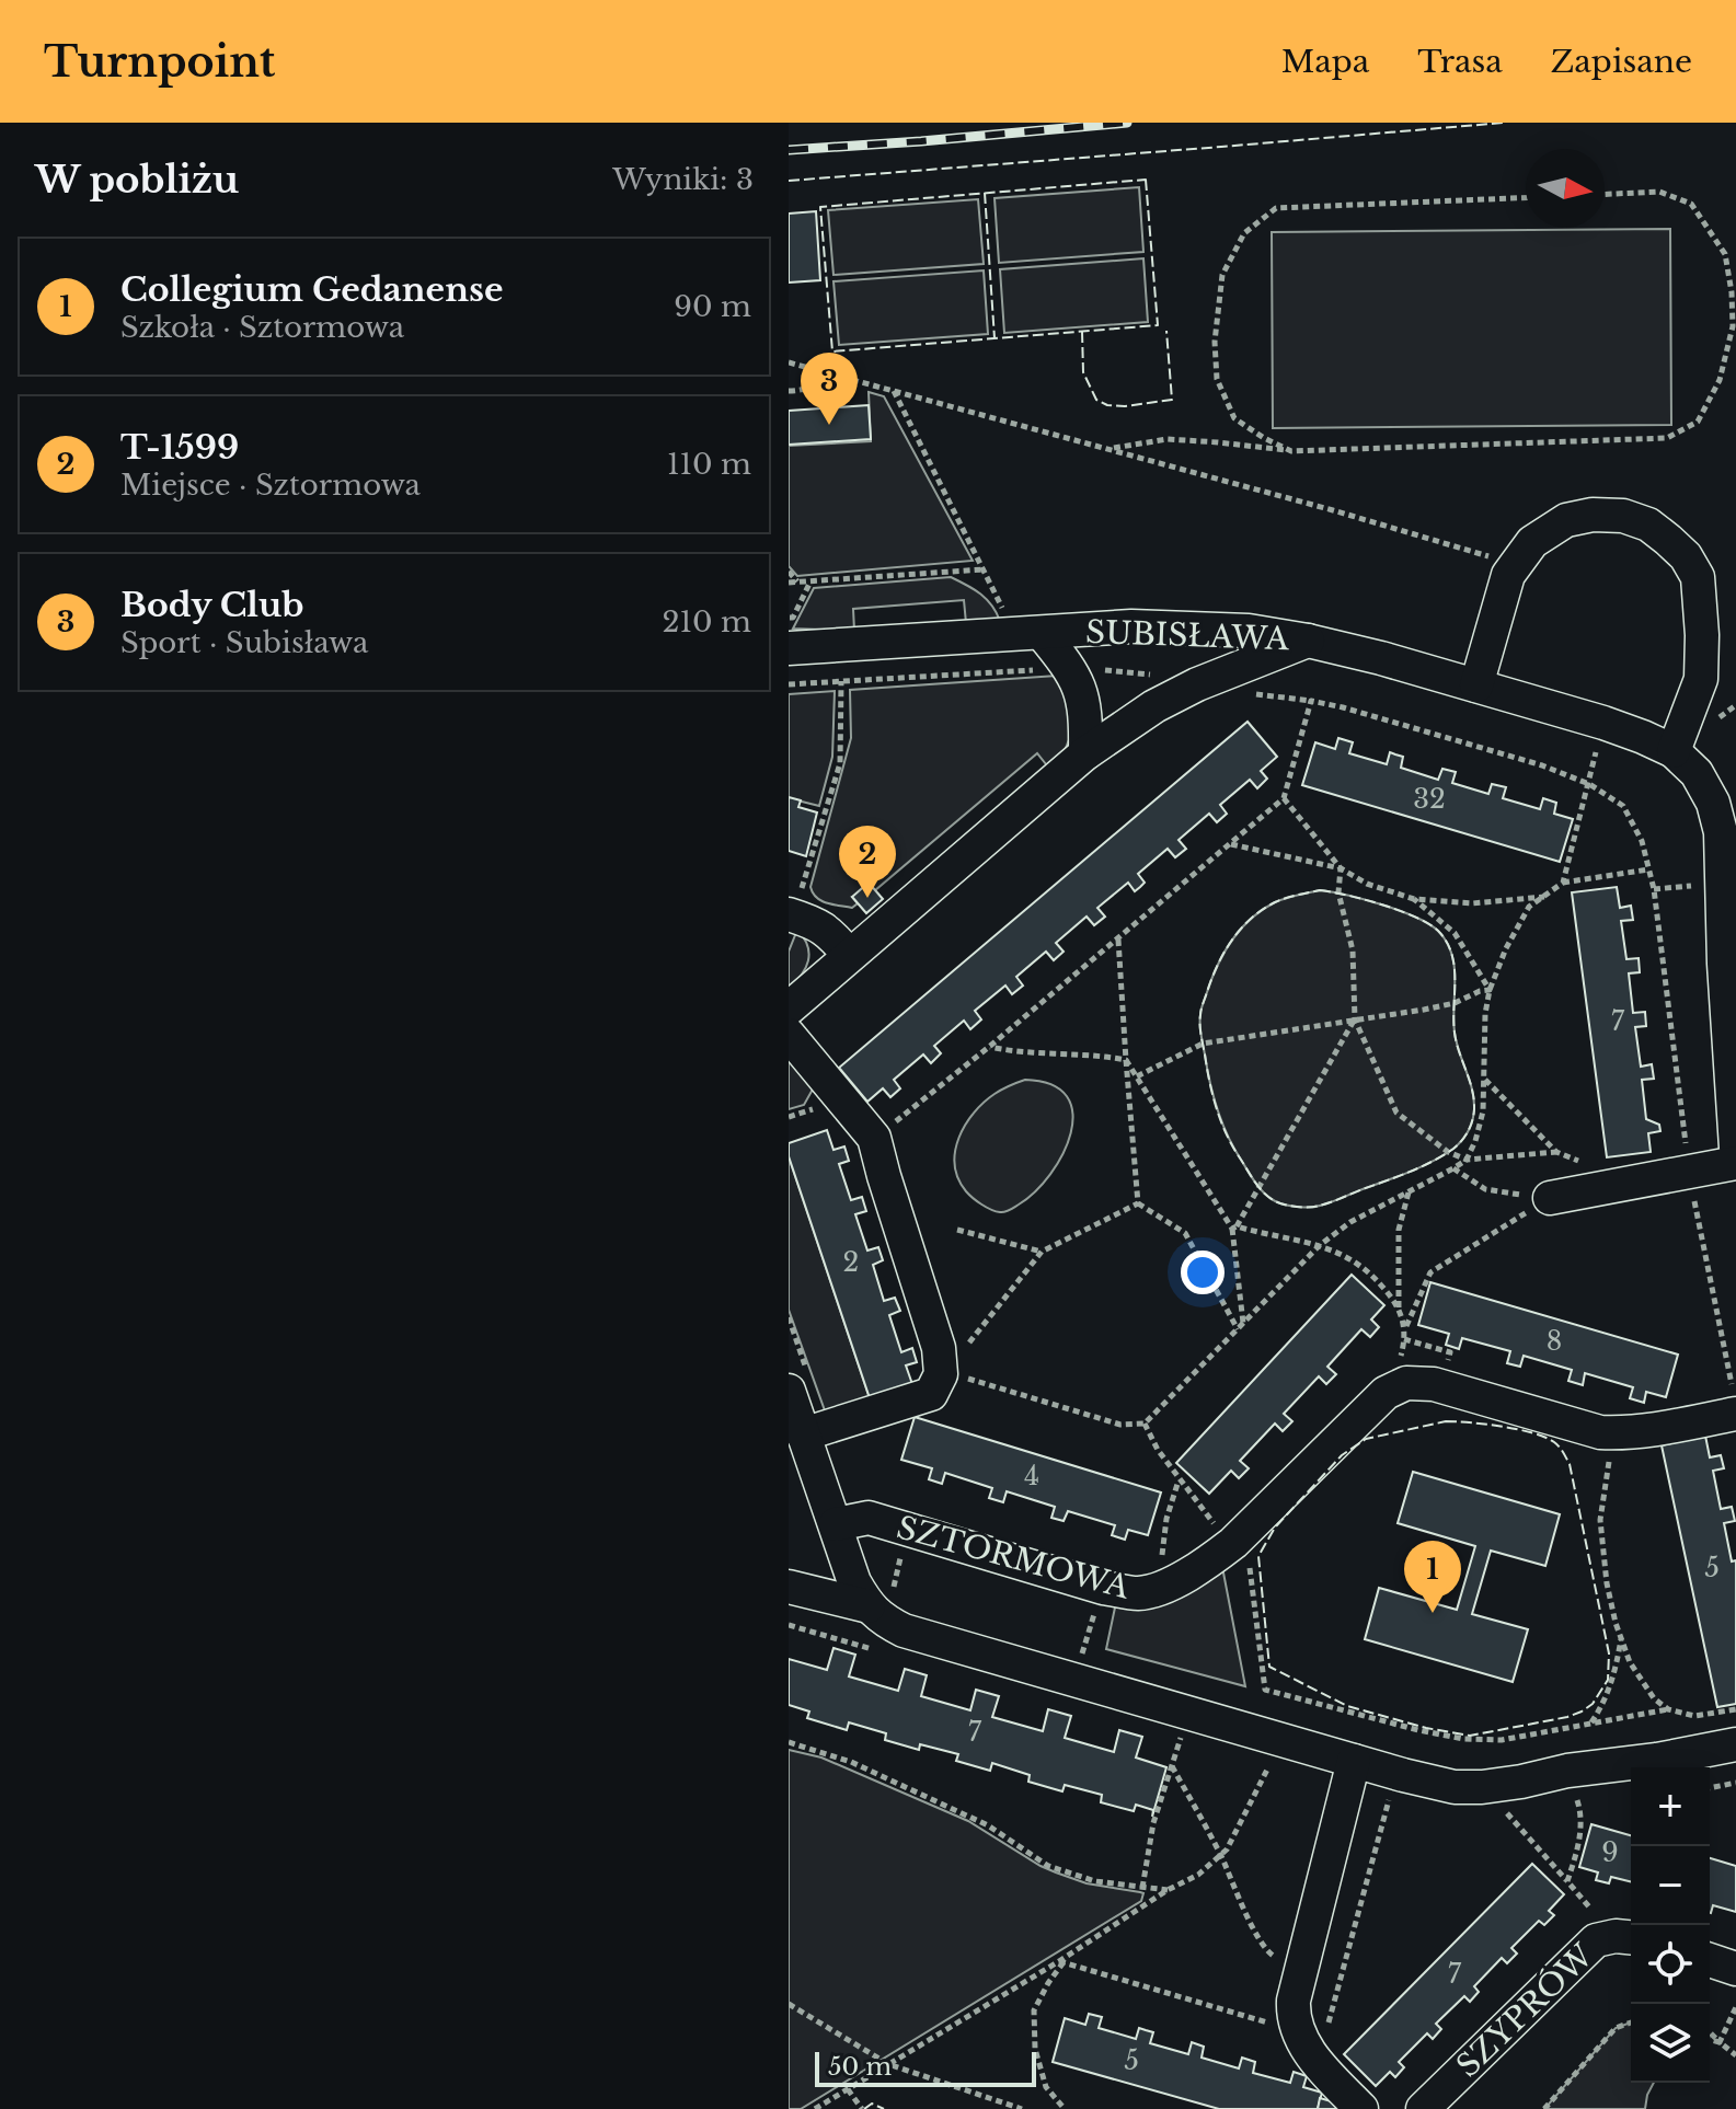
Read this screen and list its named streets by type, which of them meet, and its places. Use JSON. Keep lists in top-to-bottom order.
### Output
{
  "streets": {
    "street": ["SUBISŁAWA", "SZTORMOWA", "SZYPRÓW"]
  },
  "house_numbers": [
    "32",
    "7",
    "2",
    "8",
    "4",
    "5",
    "7",
    "9",
    "7",
    "5"
  ],
  "scale_bar": "50 m",
  "north": "right",
  "page": {
    "header": "Turnpoint",
    "nav": ["Mapa", "Trasa", "Zapisane"],
    "heading": ["W pobliżu", "Wyniki: 3"],
    "list": [
      {
        "mark": "1",
        "name": "Collegium Gedanense",
        "note": "Szkoła · Sztormowa",
        "value": "90 m"
      },
      {
        "mark": "2",
        "name": "T-1599",
        "note": "Miejsce · Sztormowa",
        "value": "110 m"
      },
      {
        "mark": "3",
        "name": "Body Club",
        "note": "Sport · Subisława",
        "value": "210 m"
      }
    ],
    "pins": ["3", "2", "1"],
    "map_buttons": ["+", "−"],
    "scale": "50 m"
  }
}
